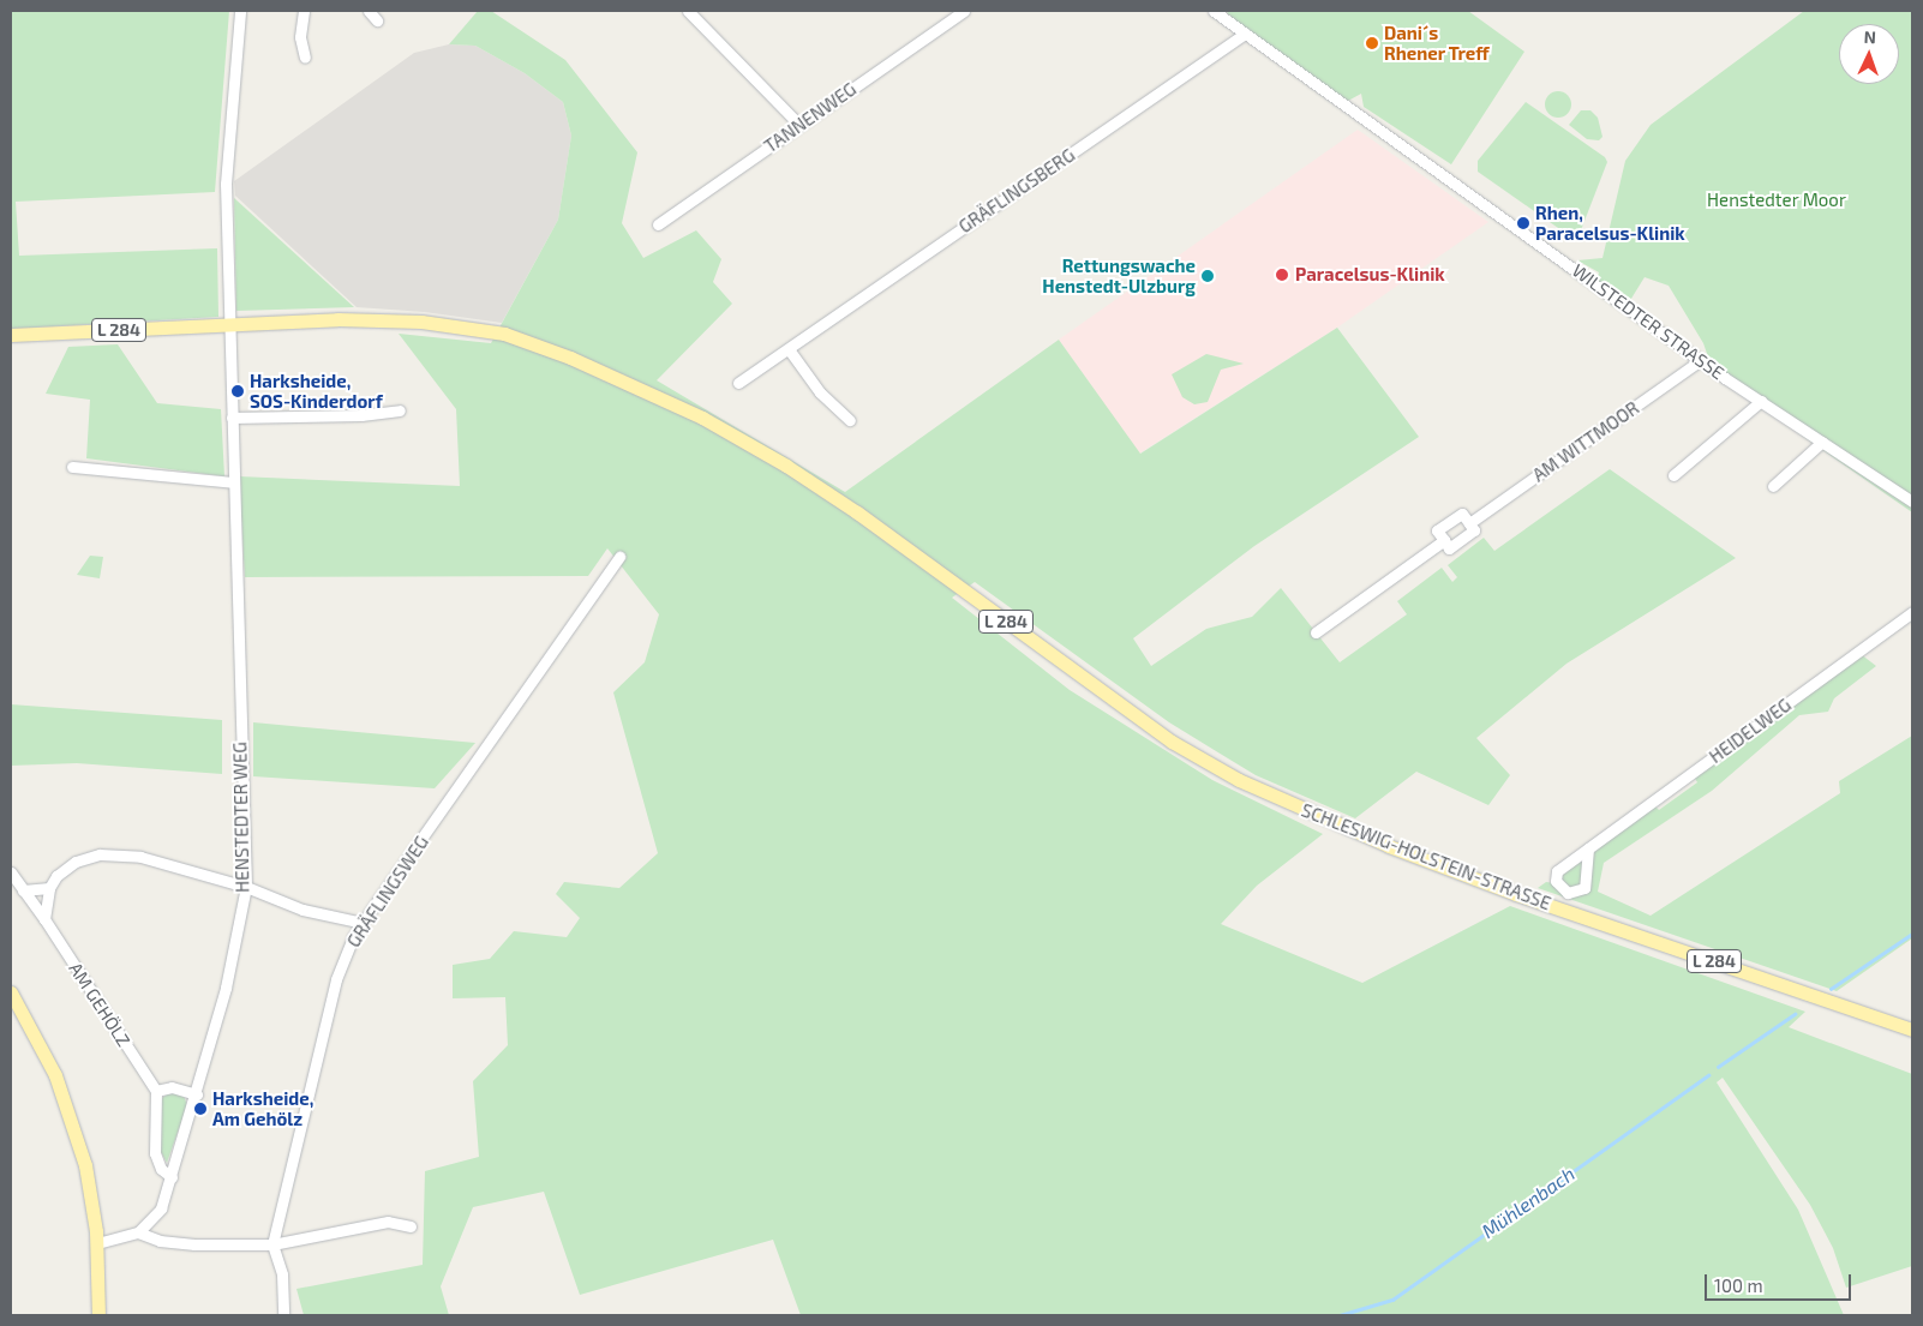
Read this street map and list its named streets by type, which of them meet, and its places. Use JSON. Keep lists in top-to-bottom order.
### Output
{
  "streets": {
    "main road": ["L 284", "SCHLESWIG-HOLSTEIN-STRASSE"],
    "street": [
      "TANNENWEG",
      "GRÄFLINGSBERG",
      "WILSTEDTER STRASSE",
      "AM WITTMOOR",
      "HEIDELWEG",
      "HENSTEDTER WEG",
      "GRÄFLINGSWEG",
      "AM GEHÖLZ"
    ]
  },
  "crossings": [
    ["GRÄFLINGSBERG", "WILSTEDTER STRASSE"],
    ["WILSTEDTER STRASSE", "AM WITTMOOR"],
    ["HENSTEDTER WEG", "SCHLESWIG-HOLSTEIN-STRASSE"]
  ],
  "water": ["Mühlenbach"],
  "parks": ["Henstedter Moor"],
  "places": [
    "Dani´s Rhener Treff",
    "Rhen, Paracelsus-Klinik",
    "Paracelsus-Klinik",
    "Rettungswache Henstedt-Ulzburg",
    "Harksheide, SOS-Kinderdorf",
    "Harksheide, Am Gehölz"
  ],
  "scale_bar": "100 m",
  "north": "top"
}
